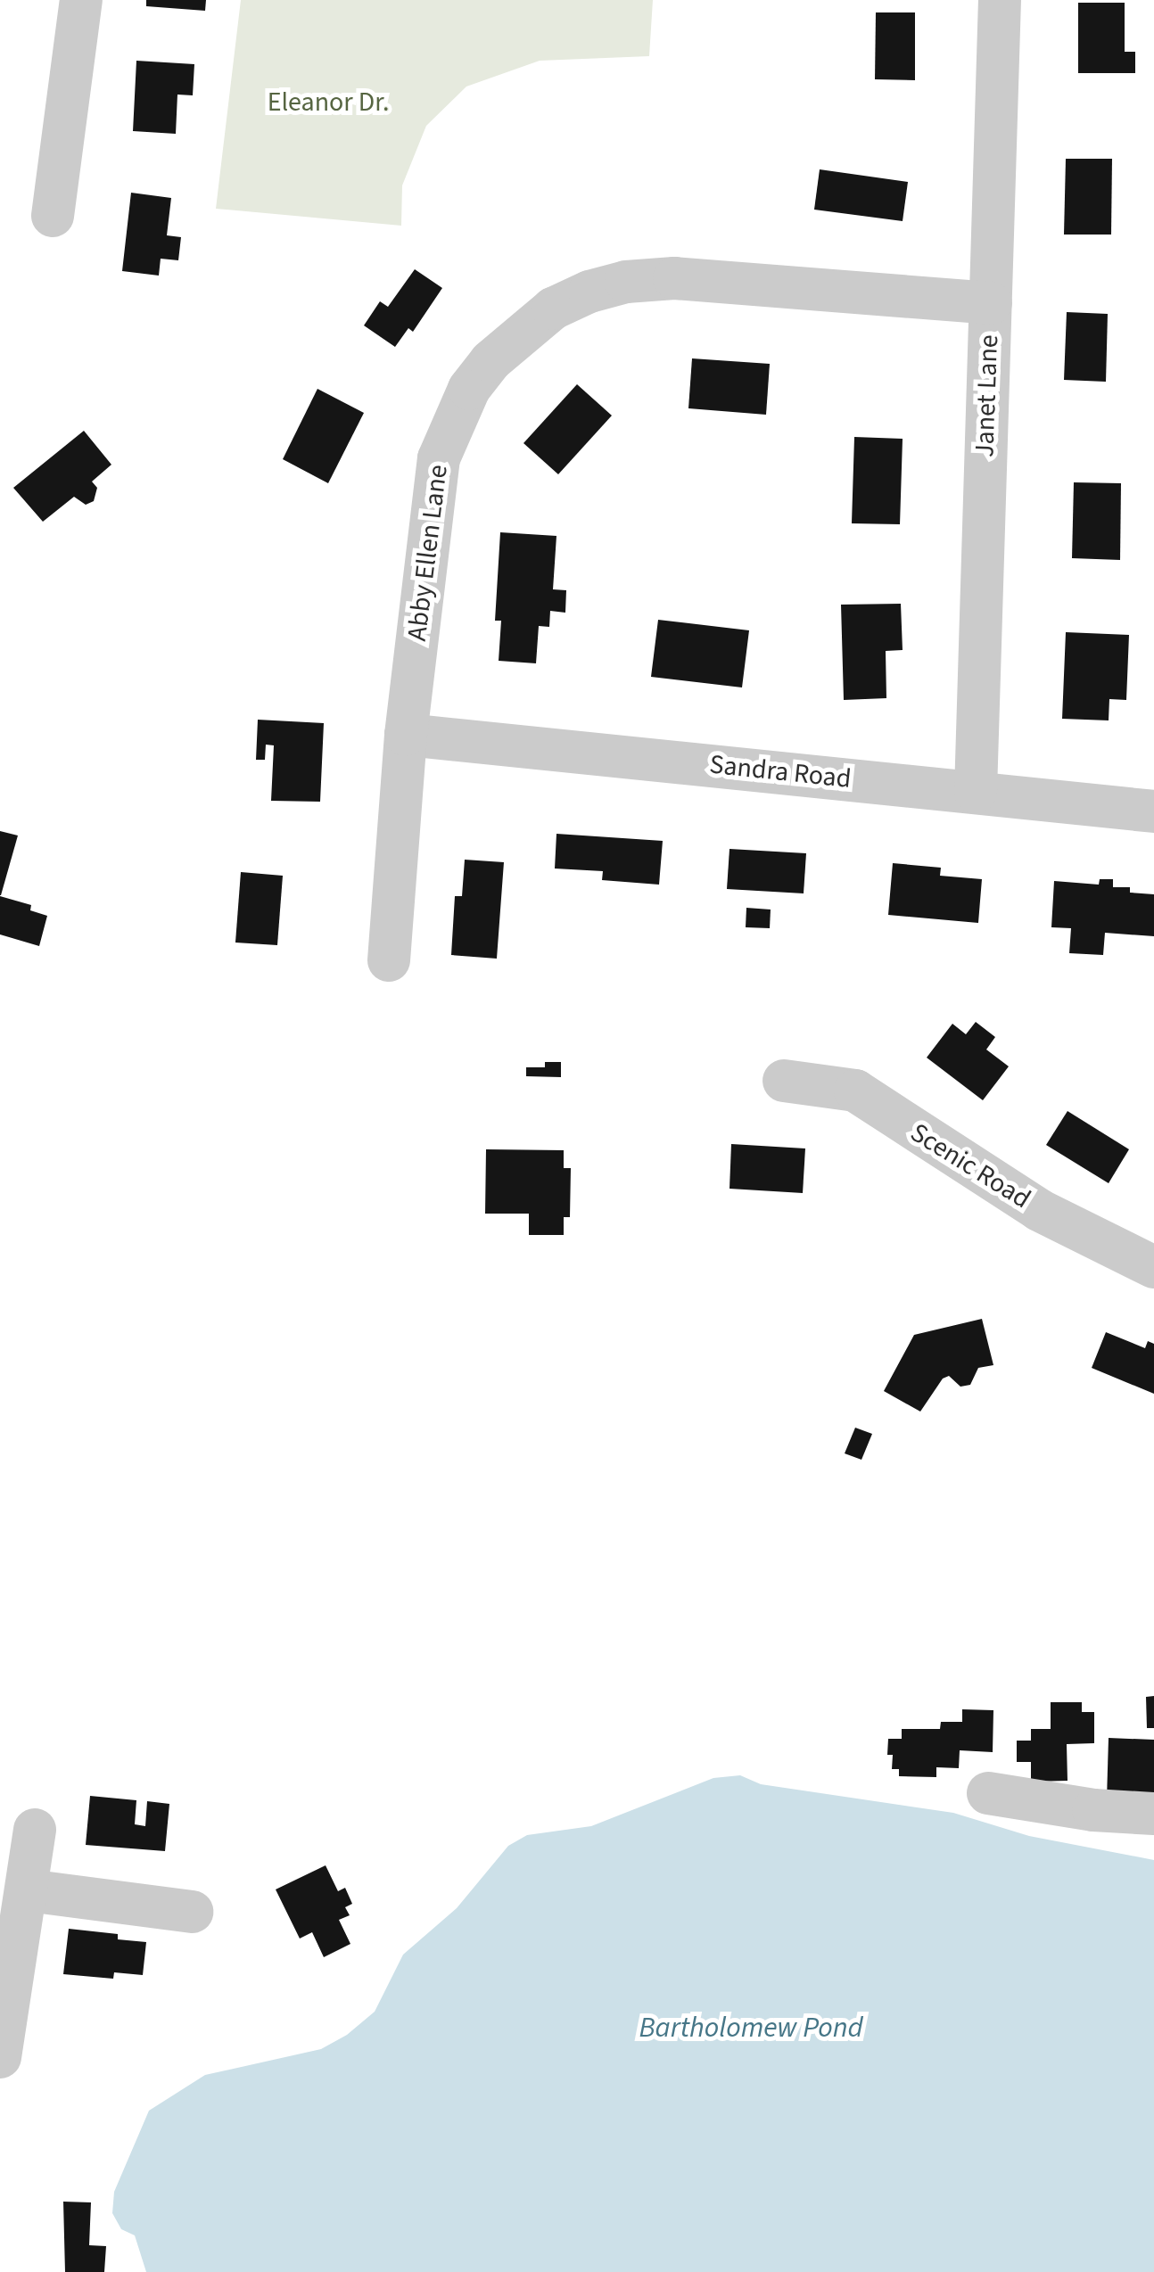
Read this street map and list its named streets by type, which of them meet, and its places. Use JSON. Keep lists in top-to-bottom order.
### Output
{
  "streets": {
    "street": [
      "Janet Lane",
      "Abby Ellen Lane",
      "Sandra Road",
      "Scenic Road"
    ]
  },
  "crossings": [
    ["Janet Lane", "Abby Ellen Lane"],
    ["Janet Lane", "Sandra Road"],
    ["Abby Ellen Lane", "Sandra Road"]
  ],
  "water": ["Bartholomew Pond"],
  "parks": ["Eleanor Dr."]
}
